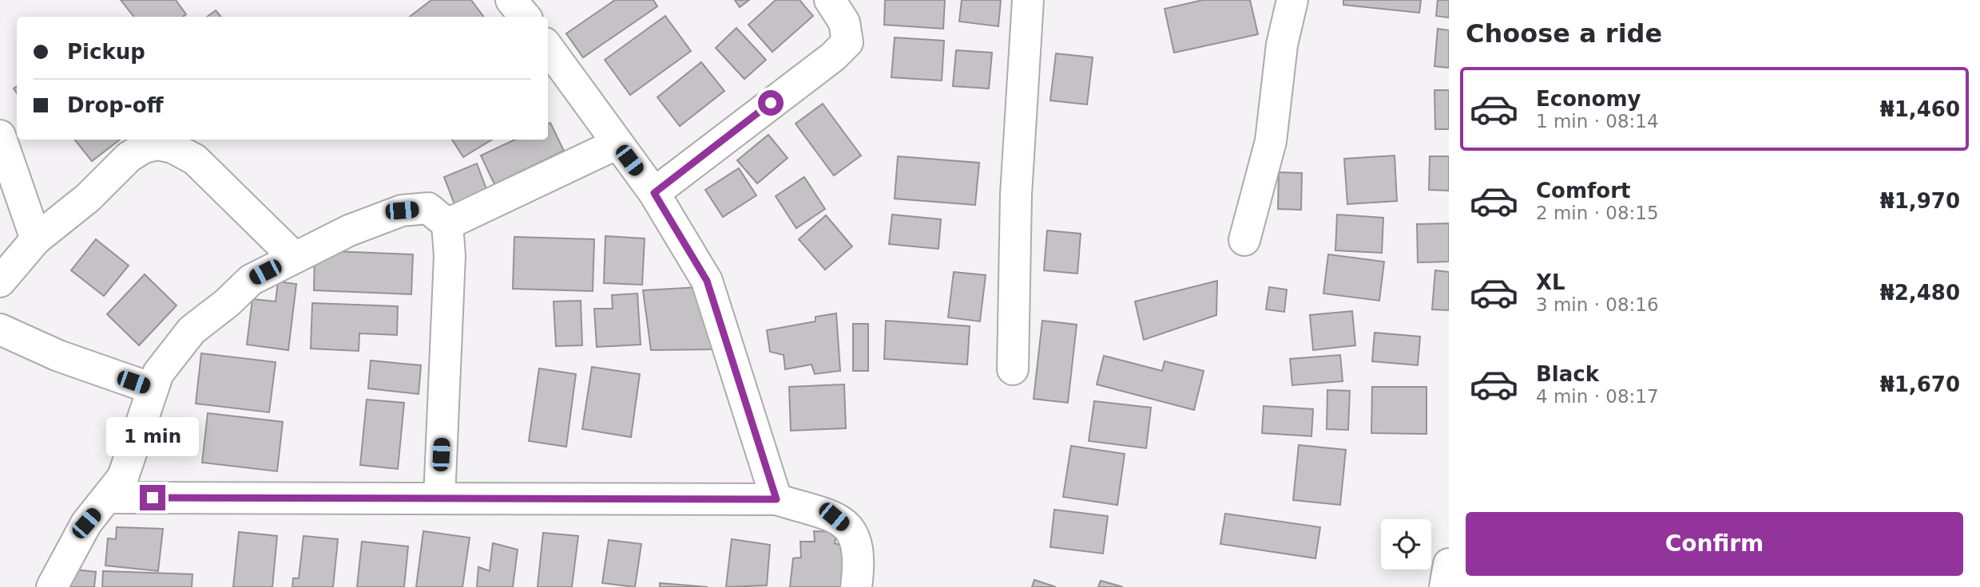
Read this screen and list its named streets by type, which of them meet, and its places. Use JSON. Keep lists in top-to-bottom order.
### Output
{
  "page": {
    "heading": "Choose a ride",
    "banner": ["Pickup", "Drop-off"],
    "list": [
      {
        "name": "Economy",
        "note": "1 min · 08:14",
        "value": "₦1,460"
      },
      {
        "name": "Comfort",
        "note": "2 min · 08:15",
        "value": "₦1,970"
      },
      {
        "name": "XL",
        "note": "3 min · 08:16",
        "value": "₦2,480"
      },
      {
        "name": "Black",
        "note": "4 min · 08:17",
        "value": "₦1,670"
      }
    ],
    "bubble": "1 min",
    "buttons": "Confirm"
  }
}
